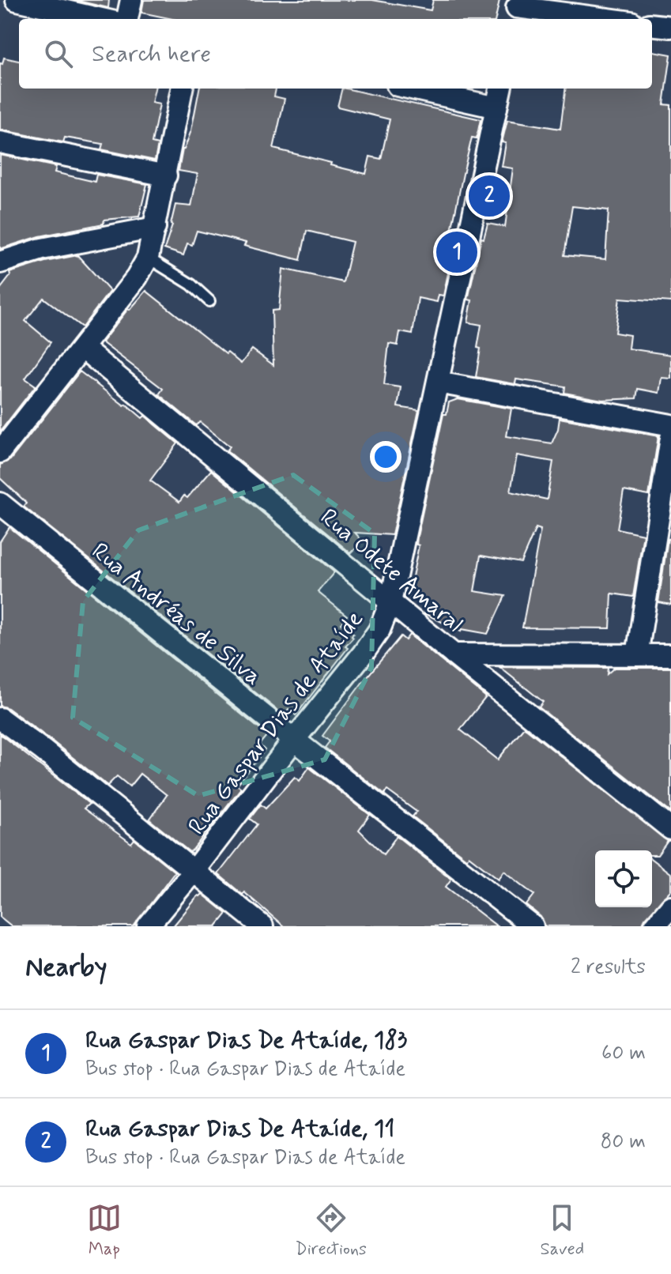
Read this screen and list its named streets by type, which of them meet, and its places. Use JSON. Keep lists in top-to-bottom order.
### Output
{
  "streets": {
    "street": ["Rua Odete Amaral", "Rua Andréas de Silva", "Rua Gaspar Dias de Ataíde"]
  },
  "crossings": [
    ["Rua Odete Amaral", "Rua Gaspar Dias de Ataíde"],
    ["Rua Andréas de Silva", "Rua Gaspar Dias de Ataíde"]
  ],
  "page": {
    "search": "Search here",
    "pins": ["2", "1"],
    "heading": ["Nearby", "2 results"],
    "list": [
      {
        "mark": "1",
        "name": "Rua Gaspar Dias De Ataíde, 183",
        "note": "Bus stop · Rua Gaspar Dias de Ataíde",
        "value": "60 m"
      },
      {
        "mark": "2",
        "name": "Rua Gaspar Dias De Ataíde, 11",
        "note": "Bus stop · Rua Gaspar Dias de Ataíde",
        "value": "80 m"
      }
    ],
    "nav": ["Map", "Directions", "Saved"]
  }
}
